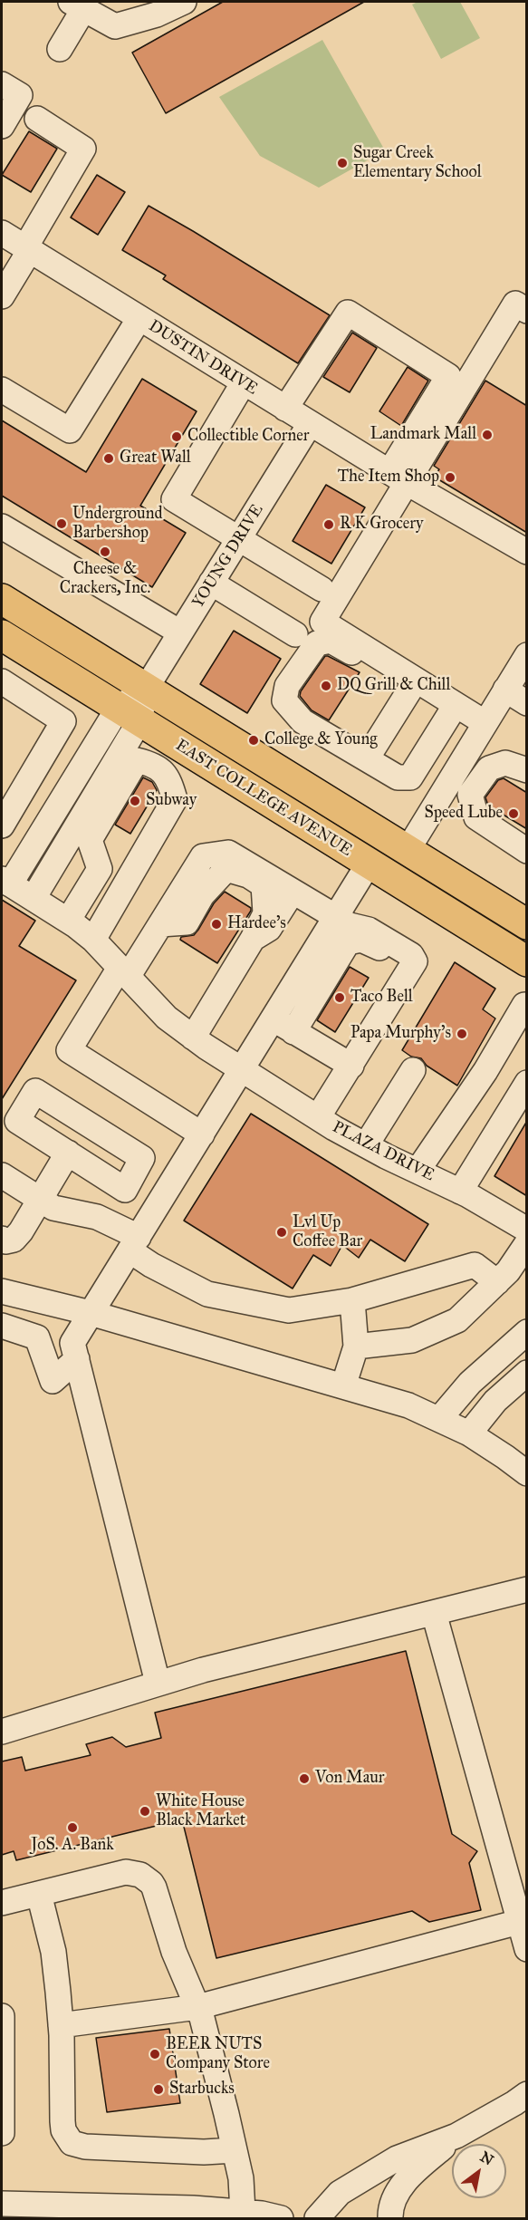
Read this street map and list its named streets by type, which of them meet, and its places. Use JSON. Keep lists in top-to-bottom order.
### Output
{
  "streets": {
    "main road": ["EAST COLLEGE AVENUE"],
    "street": ["DUSTIN DRIVE", "YOUNG DRIVE", "PLAZA DRIVE"]
  },
  "crossings": [
    ["DUSTIN DRIVE", "YOUNG DRIVE"],
    ["YOUNG DRIVE", "EAST COLLEGE AVENUE"]
  ],
  "places": [
    "Sugar Creek Elementary School",
    "Landmark Mall",
    "Collectible Corner",
    "Great Wall",
    "The Item Shop",
    "Underground Barbershop",
    "R K Grocery",
    "Cheese & Crackers, Inc.",
    "DQ Grill & Chill",
    "College & Young",
    "Subway",
    "Speed Lube",
    "Hardee's",
    "Taco Bell",
    "Papa Murphy's",
    "Lvl Up Coffee Bar",
    "Von Maur",
    "White House Black Market",
    "JoS. A. Bank",
    "BEER NUTS Company Store",
    "Starbucks"
  ],
  "north": "top right"
}
